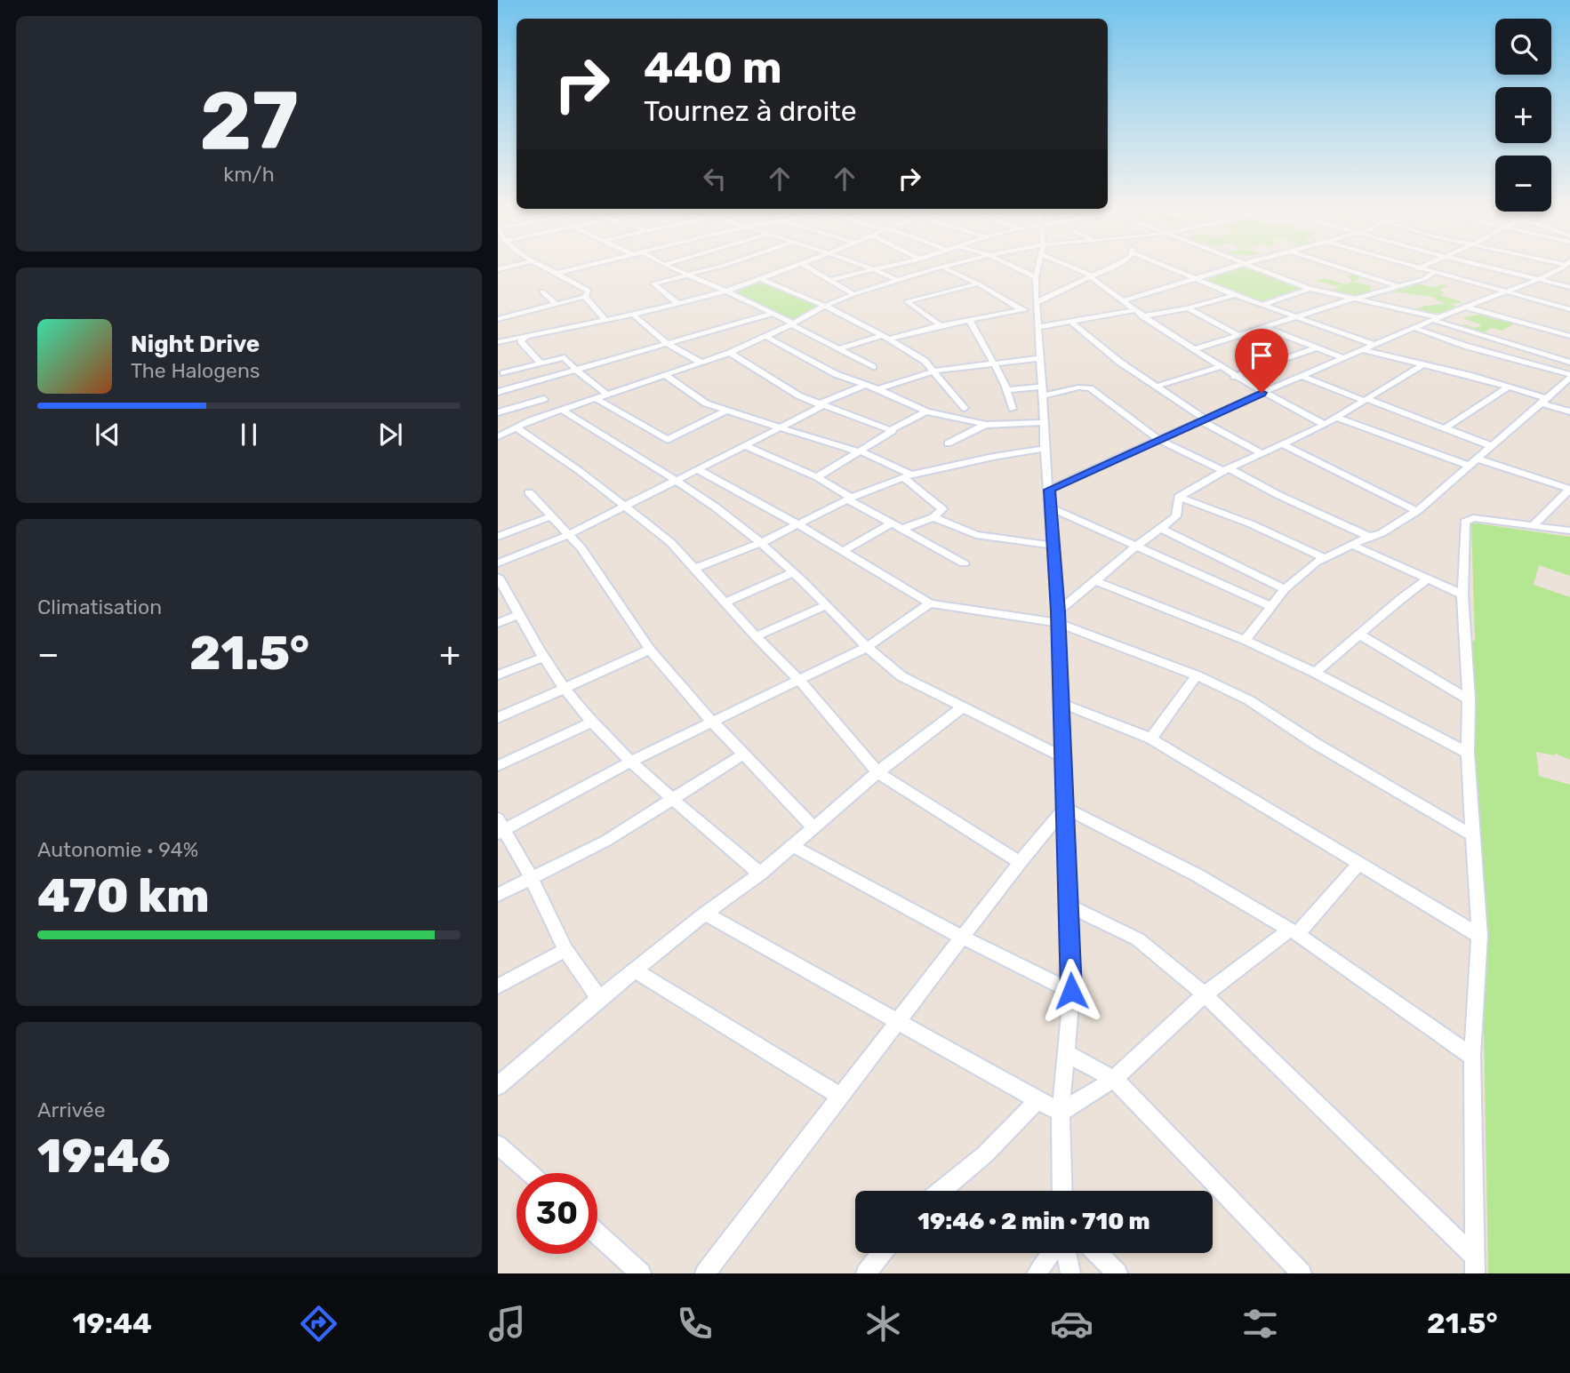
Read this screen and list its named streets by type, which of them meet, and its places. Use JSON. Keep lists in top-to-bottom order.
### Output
{
  "page": {
    "tile": [
      ["27", "km/h"],
      "Climatisation",
      ["Autonomie · 94%", "470 km"],
      ["Arrivée", "19:46"]
    ],
    "map_buttons": ["+", "−"],
    "turn": ["440 m", "Tournez à droite"],
    "song": ["Night Drive", "The Halogens"],
    "heat": ["−", "21.5°", "+"],
    "limit": "30",
    "trip": "19:46 · 2 min · 710 m",
    "tabs": ["19:44", "21.5°"]
  }
}
